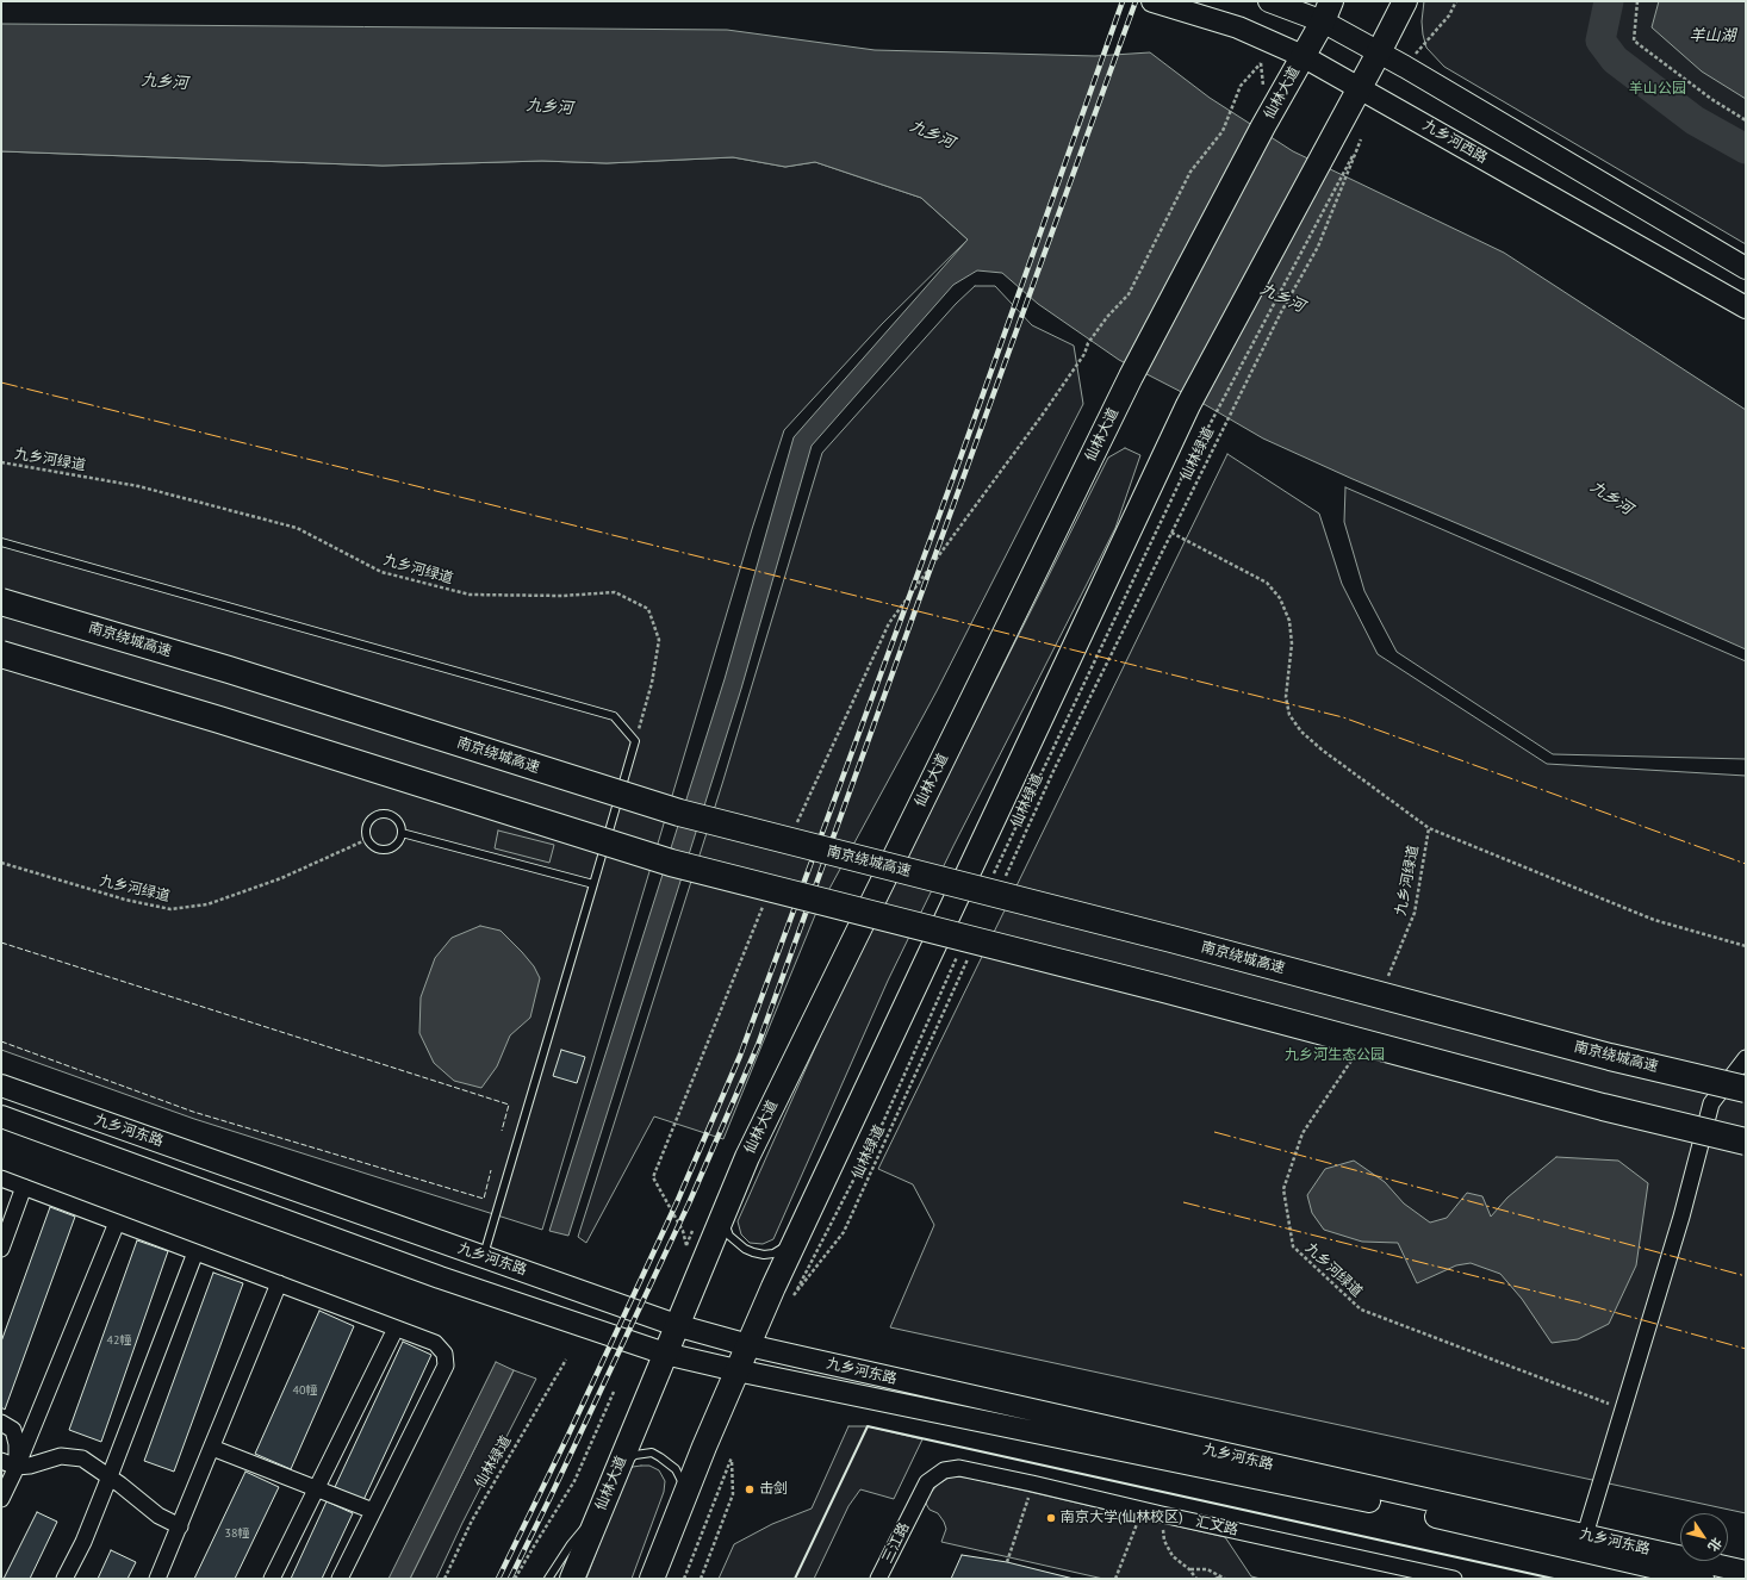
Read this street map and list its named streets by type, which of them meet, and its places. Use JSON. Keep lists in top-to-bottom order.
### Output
{
  "streets": {
    "highway": ["南京绕城高速"],
    "main road": ["仙林大道", "九乡河西路", "九乡河东路"],
    "street": ["汇文路", "三江路"],
    "path": ["仙林绿道", "九乡河绿道"]
  },
  "crossings": [
    ["仙林大道", "九乡河西路"],
    ["仙林大道", "九乡河东路"],
    ["仙林绿道", "九乡河绿道"],
    ["汇文路", "三江路"]
  ],
  "water": ["羊山湖", "九乡河"],
  "parks": ["羊山公园", "九乡河生态公园"],
  "places": ["击剑", "南京大学(仙林校区)"],
  "house_numbers": ["42幢", "40幢", "38幢"],
  "north": "bottom right"
}
